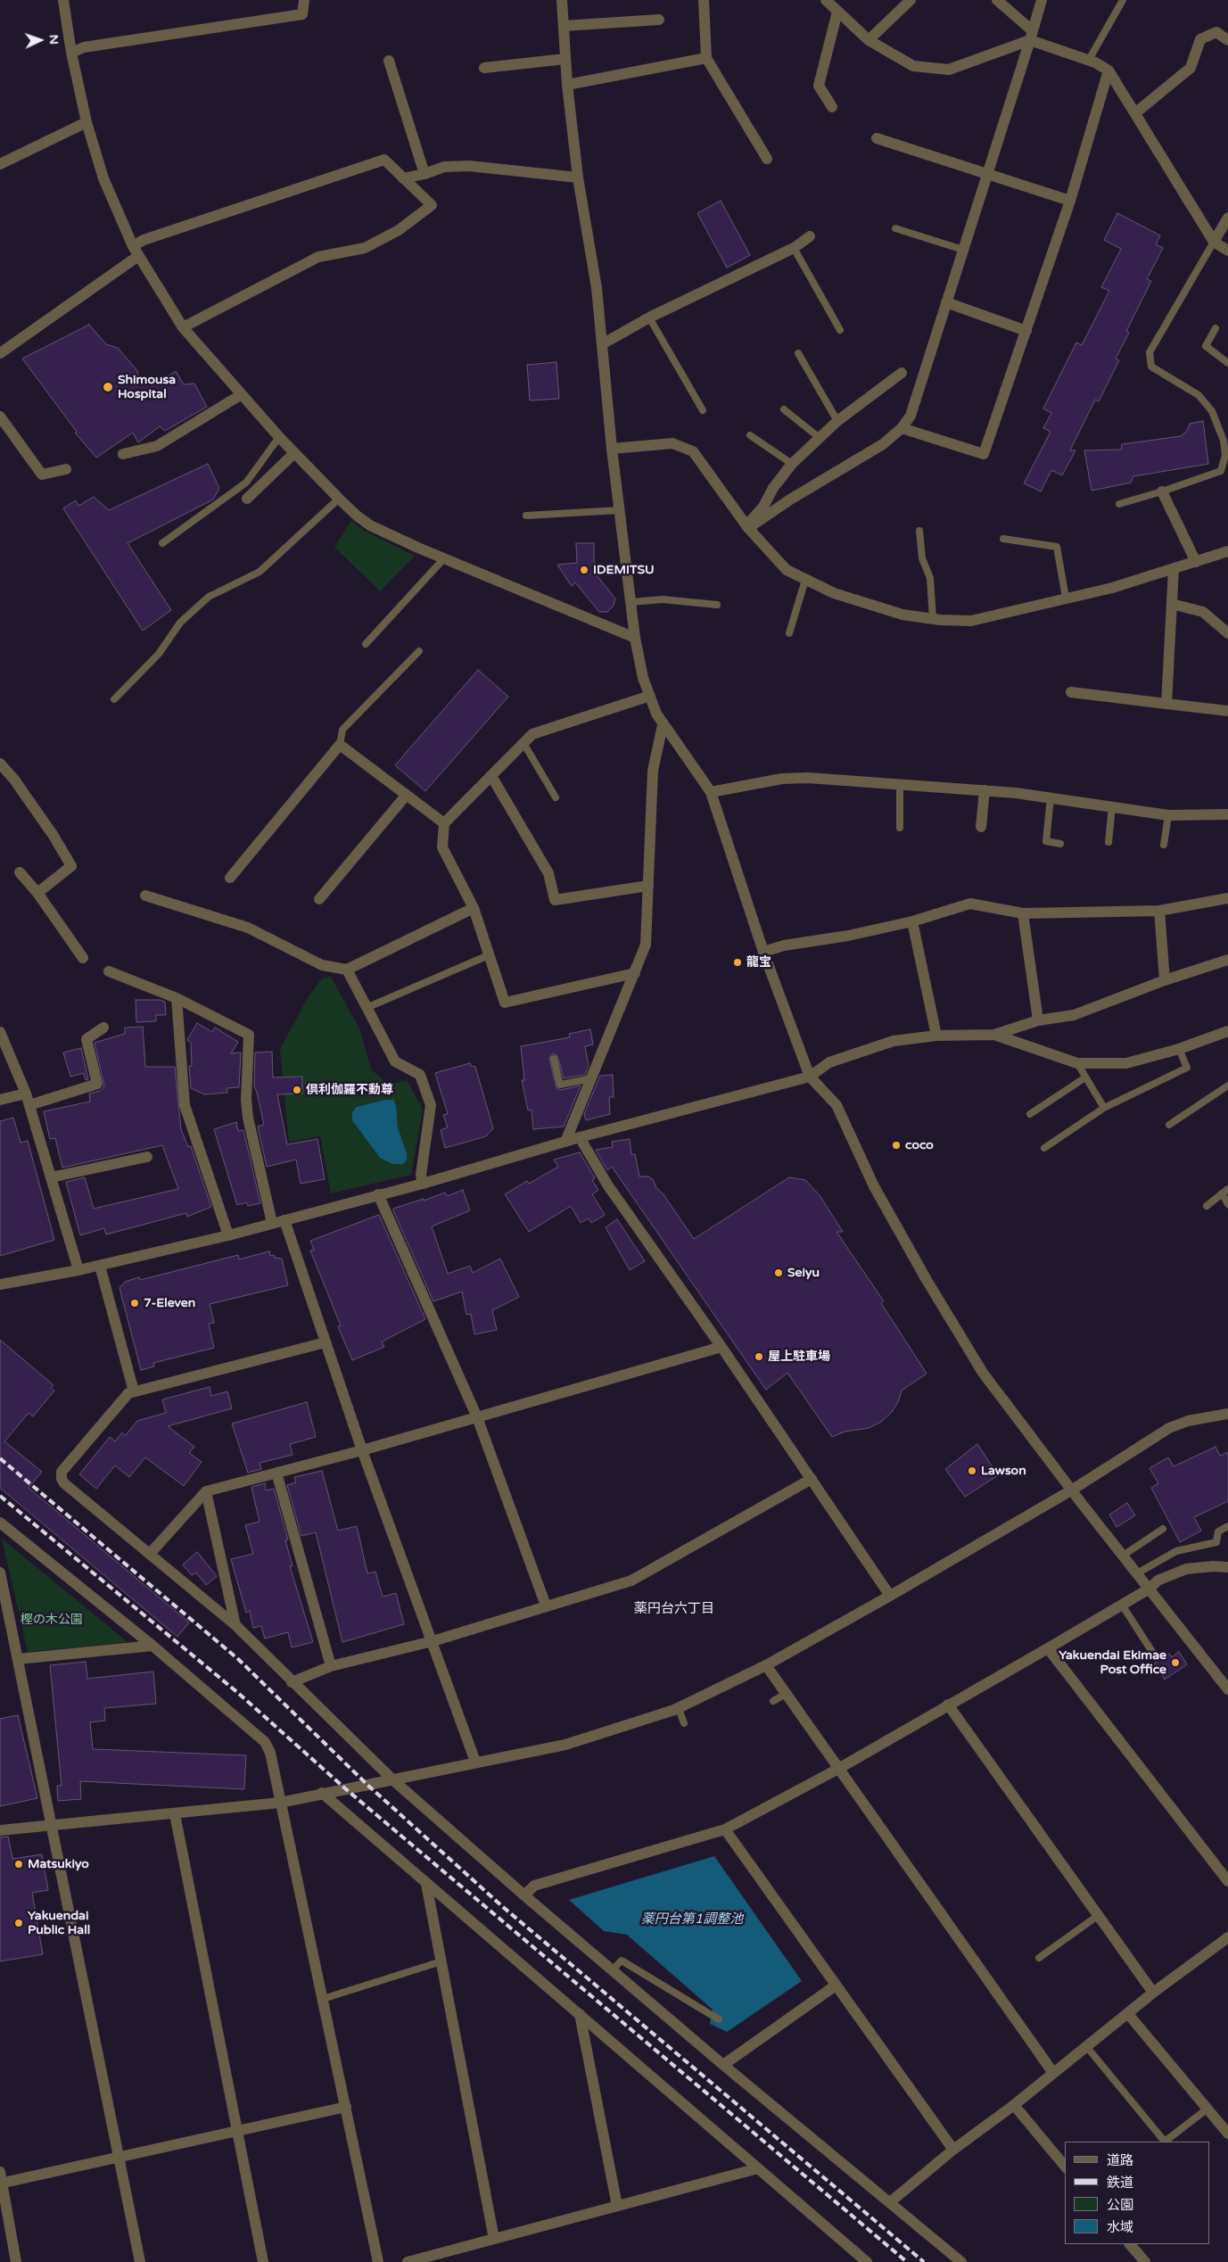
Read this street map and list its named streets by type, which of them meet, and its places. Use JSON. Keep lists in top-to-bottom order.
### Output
{
  "districts": ["薬円台六丁目"],
  "water": ["薬円台第1調整池"],
  "parks": ["樫の木公園"],
  "places": [
    "Shimousa Hospital",
    "IDEMITSU",
    "龍宝",
    "倶利伽羅不動尊",
    "coco",
    "Seiyu",
    "7-Eleven",
    "屋上駐車場",
    "Lawson",
    "Yakuendai Ekimae Post Office",
    "Matsukiyo",
    "Yakuendai Public Hall"
  ],
  "legend": [
    "道路",
    "鉄道",
    "公園",
    "水域"
  ],
  "north": "right"
}
